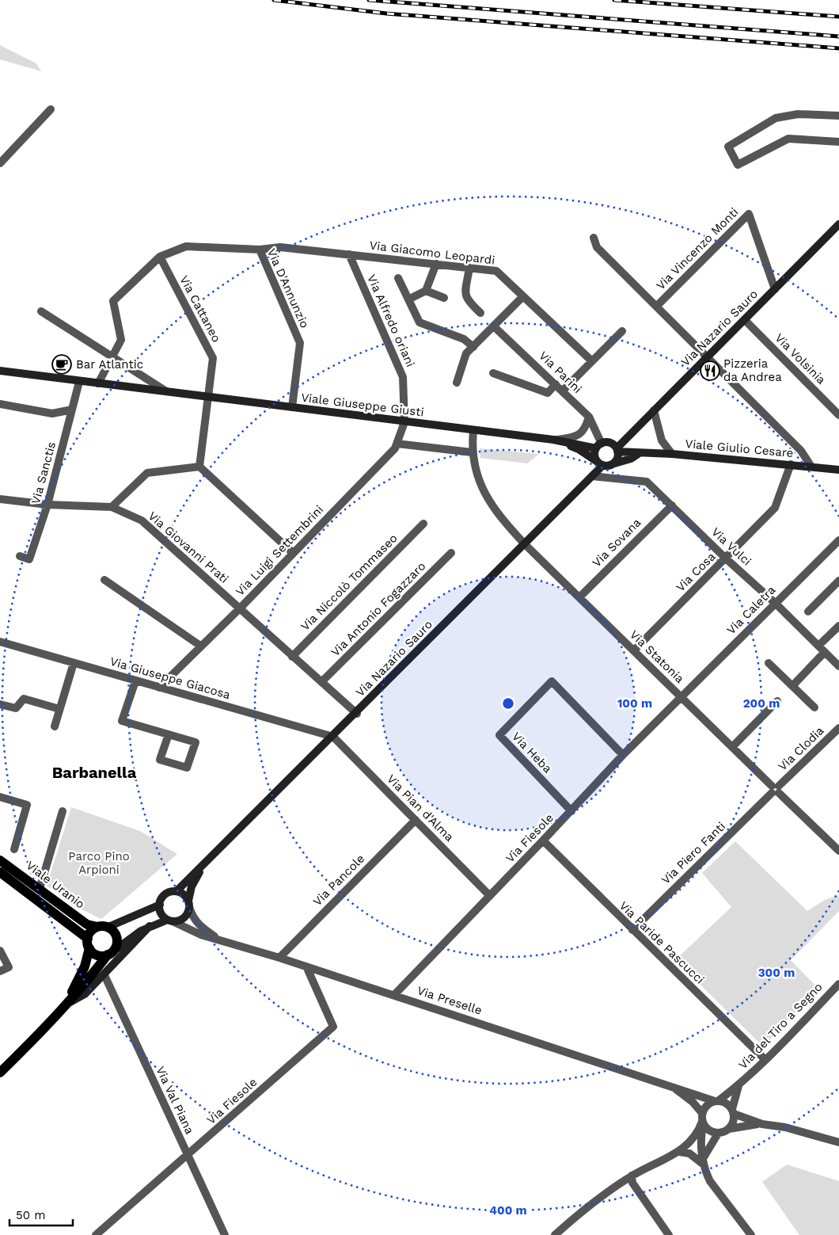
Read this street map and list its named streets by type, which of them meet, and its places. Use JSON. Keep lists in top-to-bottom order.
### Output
{
  "streets": {
    "main road": [
      "Via Nazario Sauro",
      "Viale Giuseppe Giusti",
      "Viale Giulio Cesare",
      "Viale Uranio"
    ],
    "street": [
      "Via Vincenzo Monti",
      "Via Giacomo Leopardi",
      "Via D'Annunzio",
      "Via Cattaneo",
      "Via Alfredo oriani",
      "Via Volsinia",
      "Via Parini",
      "Via Sanctis",
      "Via Sovana",
      "Via Vulci",
      "Via Giovanni Prati",
      "Via Luigi Settembrini",
      "Via Cosa",
      "Via Niccolò Tommaseo",
      "Via Antonio Fogazzaro",
      "Via Caletra",
      "Via Statonia",
      "Via Giuseppe Giacosa",
      "Via Clodia",
      "Via Heba",
      "Via Pian d'Alma",
      "Via Fiesole",
      "Via Piero Fanti",
      "Via Pancole",
      "Via Paride Pascucci",
      "Via Preselle",
      "Via del Tiro a Segno",
      "Via Val Piana"
    ]
  },
  "crossings": [
    ["Via Vincenzo Monti", "Via Nazario Sauro"],
    ["Via Giacomo Leopardi", "Via D'Annunzio"],
    ["Via Giacomo Leopardi", "Via Alfredo oriani"],
    ["Via D'Annunzio", "Via Cattaneo"],
    ["Via D'Annunzio", "Viale Giuseppe Giusti"],
    ["Via Cattaneo", "Viale Giuseppe Giusti"],
    ["Via Alfredo oriani", "Viale Giuseppe Giusti"],
    ["Via Alfredo oriani", "Via Luigi Settembrini"],
    ["Via Nazario Sauro", "Via Volsinia"],
    ["Via Nazario Sauro", "Via Parini"],
    ["Via Nazario Sauro", "Viale Giuseppe Giusti"],
    ["Via Nazario Sauro", "Viale Giulio Cesare"],
    ["Via Nazario Sauro", "Via Vulci"],
    ["Via Nazario Sauro", "Via Giovanni Prati"],
    ["Via Nazario Sauro", "Via Statonia"],
    ["Via Nazario Sauro", "Via Giuseppe Giacosa"],
    ["Via Nazario Sauro", "Via Pian d'Alma"],
    ["Via Parini", "Viale Giuseppe Giusti"],
    ["Via Parini", "Viale Giulio Cesare"],
    ["Viale Giuseppe Giusti", "Viale Giulio Cesare"],
    ["Viale Giuseppe Giusti", "Via Sanctis"],
    ["Viale Giuseppe Giusti", "Via Luigi Settembrini"],
    ["Viale Giuseppe Giusti", "Via Statonia"],
    ["Viale Giulio Cesare", "Via Cosa"],
    ["Via Sanctis", "Via Giovanni Prati"],
    ["Via Sovana", "Via Vulci"],
    ["Via Sovana", "Via Statonia"],
    ["Via Vulci", "Via Cosa"],
    ["Via Vulci", "Via Caletra"],
    ["Via Giovanni Prati", "Via Luigi Settembrini"],
    ["Via Giovanni Prati", "Via Niccolò Tommaseo"],
    ["Via Giovanni Prati", "Via Antonio Fogazzaro"],
    ["Via Luigi Settembrini", "Via Giuseppe Giacosa"],
    ["Via Cosa", "Via Statonia"],
    ["Via Caletra", "Via Statonia"],
    ["Via Caletra", "Via Fiesole"],
    ["Via Statonia", "Via Clodia"],
    ["Via Statonia", "Via Fiesole"],
    ["Via Statonia", "Via Piero Fanti"],
    ["Via Giuseppe Giacosa", "Via Pian d'Alma"],
    ["Via Clodia", "Via Piero Fanti"],
    ["Via Heba", "Via Fiesole"],
    ["Via Pian d'Alma", "Via Fiesole"],
    ["Via Pian d'Alma", "Via Pancole"],
    ["Via Fiesole", "Via Paride Pascucci"],
    ["Via Fiesole", "Via Preselle"],
    ["Via Fiesole", "Via Val Piana"],
    ["Via Piero Fanti", "Via Paride Pascucci"],
    ["Via Pancole", "Via Preselle"],
    ["Via Paride Pascucci", "Via del Tiro a Segno"],
    ["Via Preselle", "Via del Tiro a Segno"]
  ],
  "districts": ["Barbanella"],
  "parks": ["Parco Pino Arpioni"],
  "places": {
    "cafe": ["Bar Atlantic"],
    "restaurant": ["Pizzeria da Andrea"]
  },
  "scale_bar": "50 m",
  "rings": [
    "100 m",
    "200 m",
    "300 m",
    "400 m"
  ]
}
